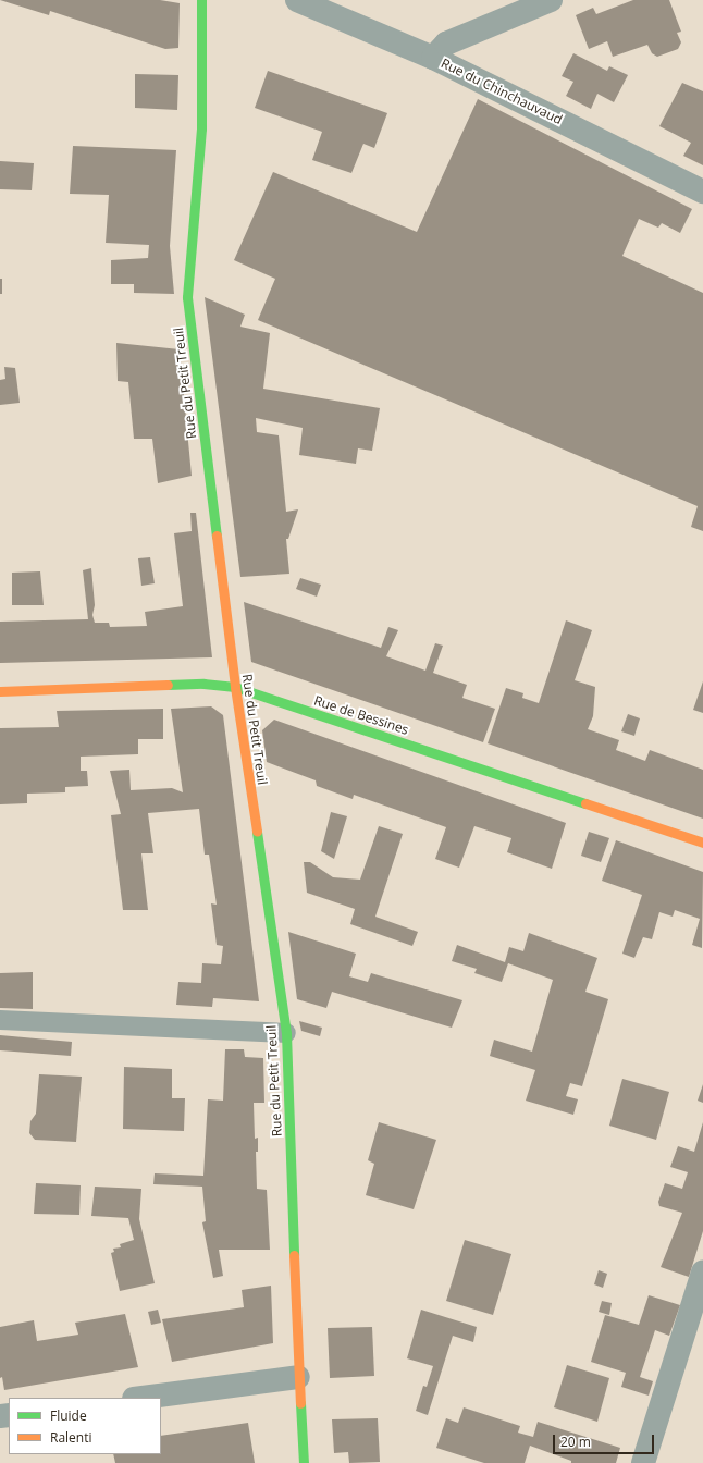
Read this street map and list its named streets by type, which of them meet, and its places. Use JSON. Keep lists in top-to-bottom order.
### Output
{
  "streets": {
    "street": ["Rue du Chinchauvaud", "Rue du Petit Treuil", "Rue de Bessines"]
  },
  "crossings": [
    ["Rue du Petit Treuil", "Rue de Bessines"]
  ],
  "legend": ["Fluide", "Ralenti"],
  "scale_bar": "20 m"
}
